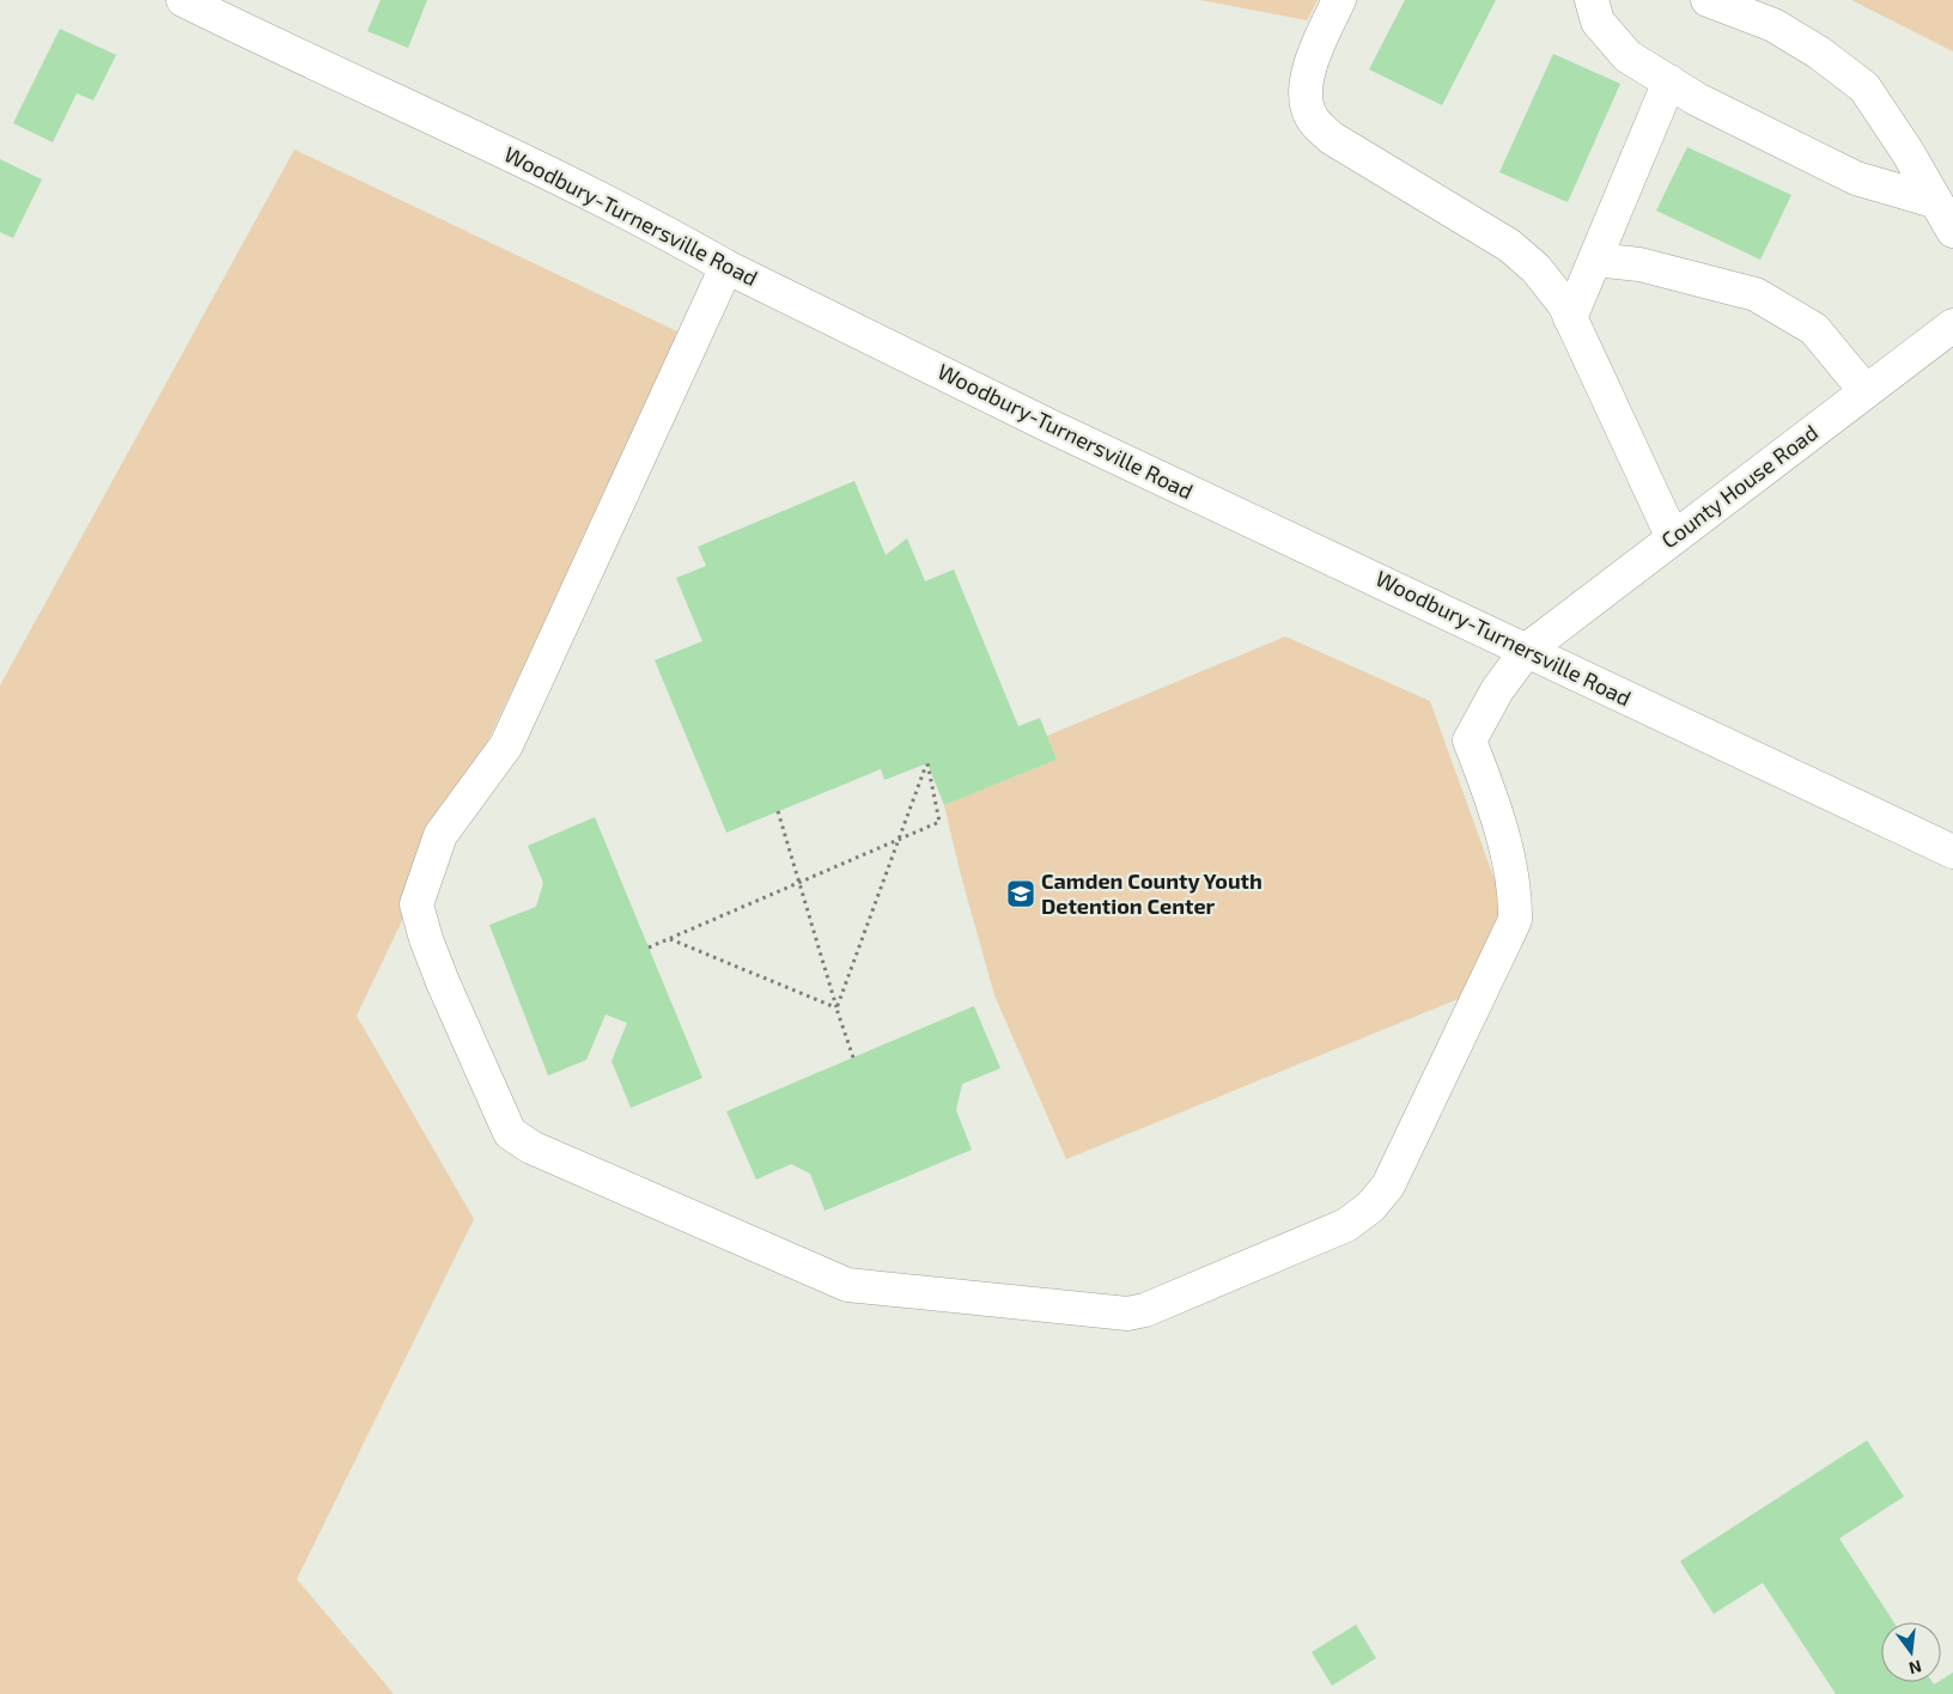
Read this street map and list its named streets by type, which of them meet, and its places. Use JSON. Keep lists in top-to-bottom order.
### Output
{
  "streets": {
    "main road": ["Woodbury-Turnersville Road", "County House Road"]
  },
  "crossings": [
    ["Woodbury-Turnersville Road", "County House Road"]
  ],
  "places": {
    "school or university": ["Camden County Youth Detention Center"]
  },
  "north": "bottom"
}
